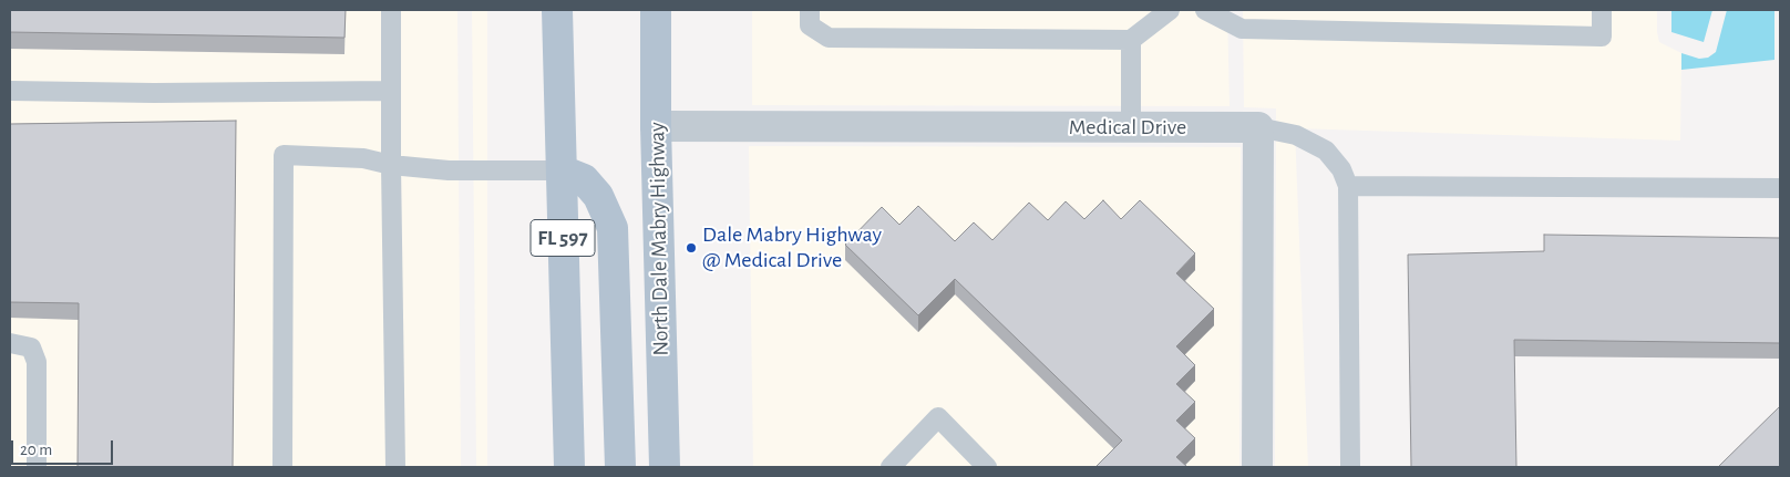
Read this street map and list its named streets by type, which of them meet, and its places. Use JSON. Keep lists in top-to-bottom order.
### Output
{
  "streets": {
    "main road": ["FL 597", "North Dale Mabry Highway"],
    "street": ["Medical Drive"]
  },
  "crossings": [
    ["Medical Drive", "North Dale Mabry Highway"]
  ],
  "places": ["Dale Mabry Highway @ Medical Drive"],
  "scale_bar": "20 m"
}
